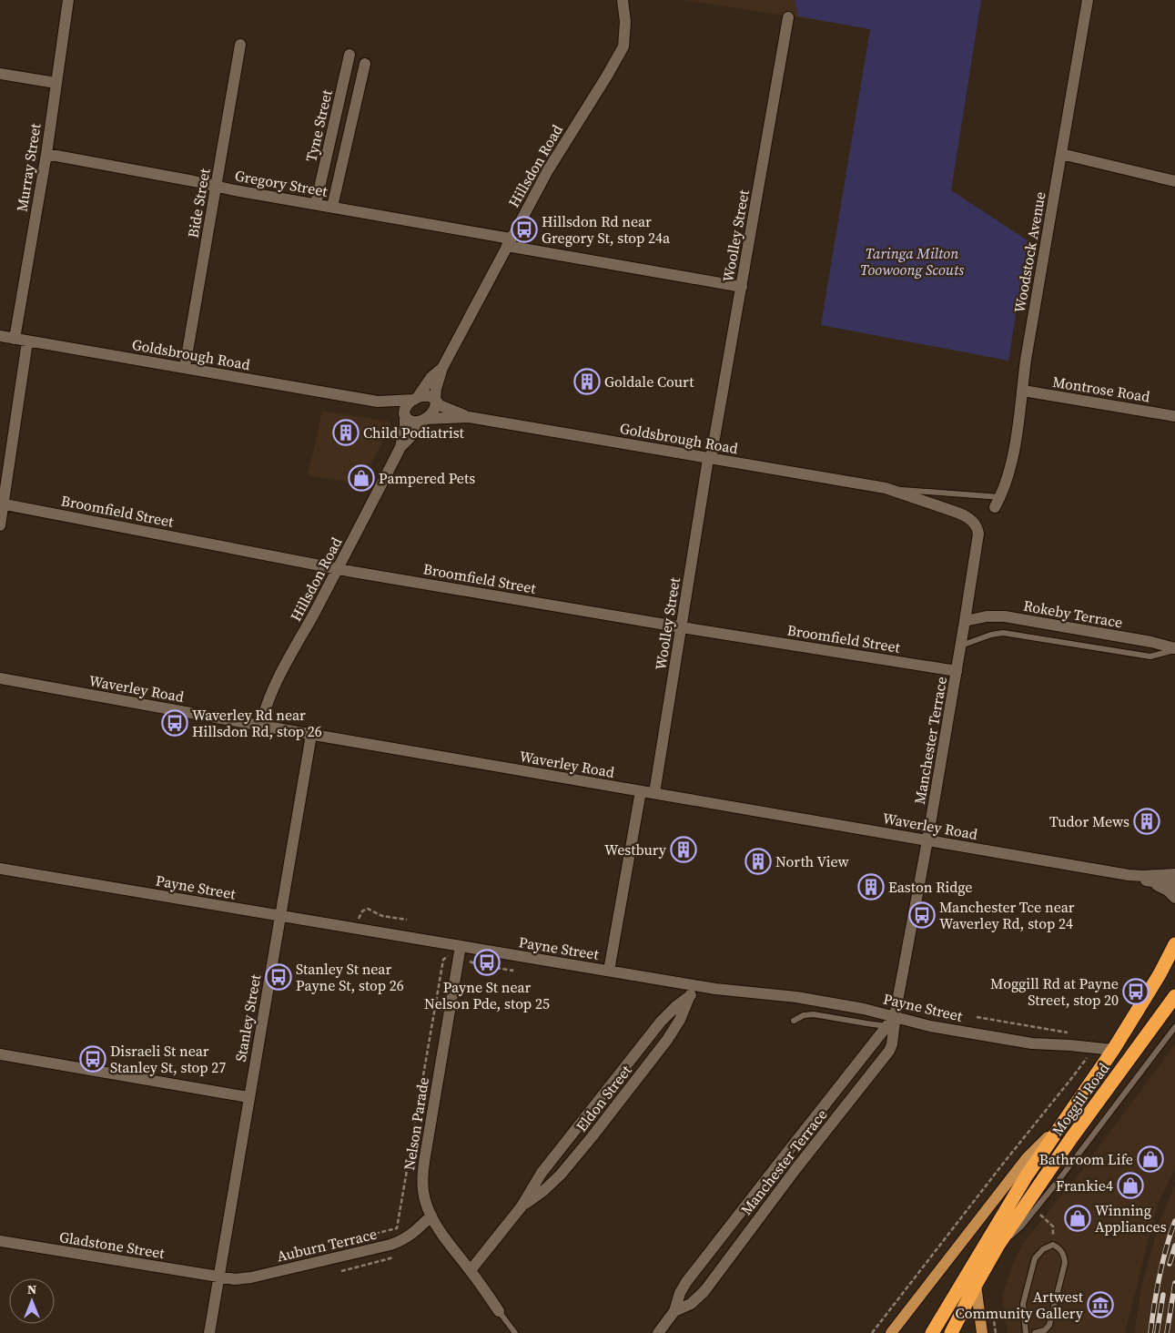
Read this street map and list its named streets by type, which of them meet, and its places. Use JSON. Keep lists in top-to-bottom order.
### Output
{
  "streets": {
    "highway": ["Moggill Road"],
    "street": [
      "Tyne Street",
      "Hillsdon Road",
      "Murray Street",
      "Gregory Street",
      "Bide Street",
      "Woolley Street",
      "Woodstock Avenue",
      "Goldsbrough Road",
      "Montrose Road",
      "Broomfield Street",
      "Rokeby Terrace",
      "Waverley Road",
      "Manchester Terrace",
      "Payne Street",
      "Stanley Street",
      "Eldon Street",
      "Nelson Parade",
      "Gladstone Street",
      "Auburn Terrace"
    ]
  },
  "crossings": [
    ["Tyne Street", "Gregory Street"],
    ["Hillsdon Road", "Gregory Street"],
    ["Hillsdon Road", "Goldsbrough Road"],
    ["Hillsdon Road", "Broomfield Street"],
    ["Hillsdon Road", "Waverley Road"],
    ["Murray Street", "Gregory Street"],
    ["Murray Street", "Goldsbrough Road"],
    ["Gregory Street", "Bide Street"],
    ["Gregory Street", "Woolley Street"],
    ["Bide Street", "Goldsbrough Road"],
    ["Woolley Street", "Goldsbrough Road"],
    ["Woolley Street", "Broomfield Street"],
    ["Woolley Street", "Waverley Road"],
    ["Woodstock Avenue", "Goldsbrough Road"],
    ["Woodstock Avenue", "Montrose Road"],
    ["Goldsbrough Road", "Manchester Terrace"],
    ["Broomfield Street", "Manchester Terrace"],
    ["Rokeby Terrace", "Manchester Terrace"],
    ["Waverley Road", "Manchester Terrace"],
    ["Waverley Road", "Stanley Street"],
    ["Manchester Terrace", "Payne Street"],
    ["Payne Street", "Stanley Street"],
    ["Payne Street", "Eldon Street"],
    ["Payne Street", "Moggill Road"],
    ["Payne Street", "Nelson Parade"],
    ["Stanley Street", "Gladstone Street"],
    ["Stanley Street", "Auburn Terrace"],
    ["Eldon Street", "Nelson Parade"],
    ["Nelson Parade", "Auburn Terrace"],
    ["Gladstone Street", "Auburn Terrace"]
  ],
  "parks": ["Taringa Milton Toowoong Scouts"],
  "places": {
    "bus stop": [
      "Hillsdon Rd near Gregory St, stop 24a",
      "Waverley Rd near Hillsdon Rd, stop 26",
      "Manchester Tce near Waverley Rd, stop 24",
      "Payne St near Nelson Pde, stop 25",
      "Stanley St near Payne St, stop 26",
      "Moggill Rd at Payne Street, stop 20",
      "Disraeli St near Stanley St, stop 27"
    ],
    "building": [
      "Goldale Court",
      "Child Podiatrist",
      "Tudor Mews",
      "Westbury",
      "North View",
      "Easton Ridge"
    ],
    "shop": [
      "Pampered Pets",
      "Bathroom Life",
      "Frankie4",
      "Winning Appliances"
    ],
    "museum": ["Artwest Community Gallery"]
  },
  "north": "top"
}
